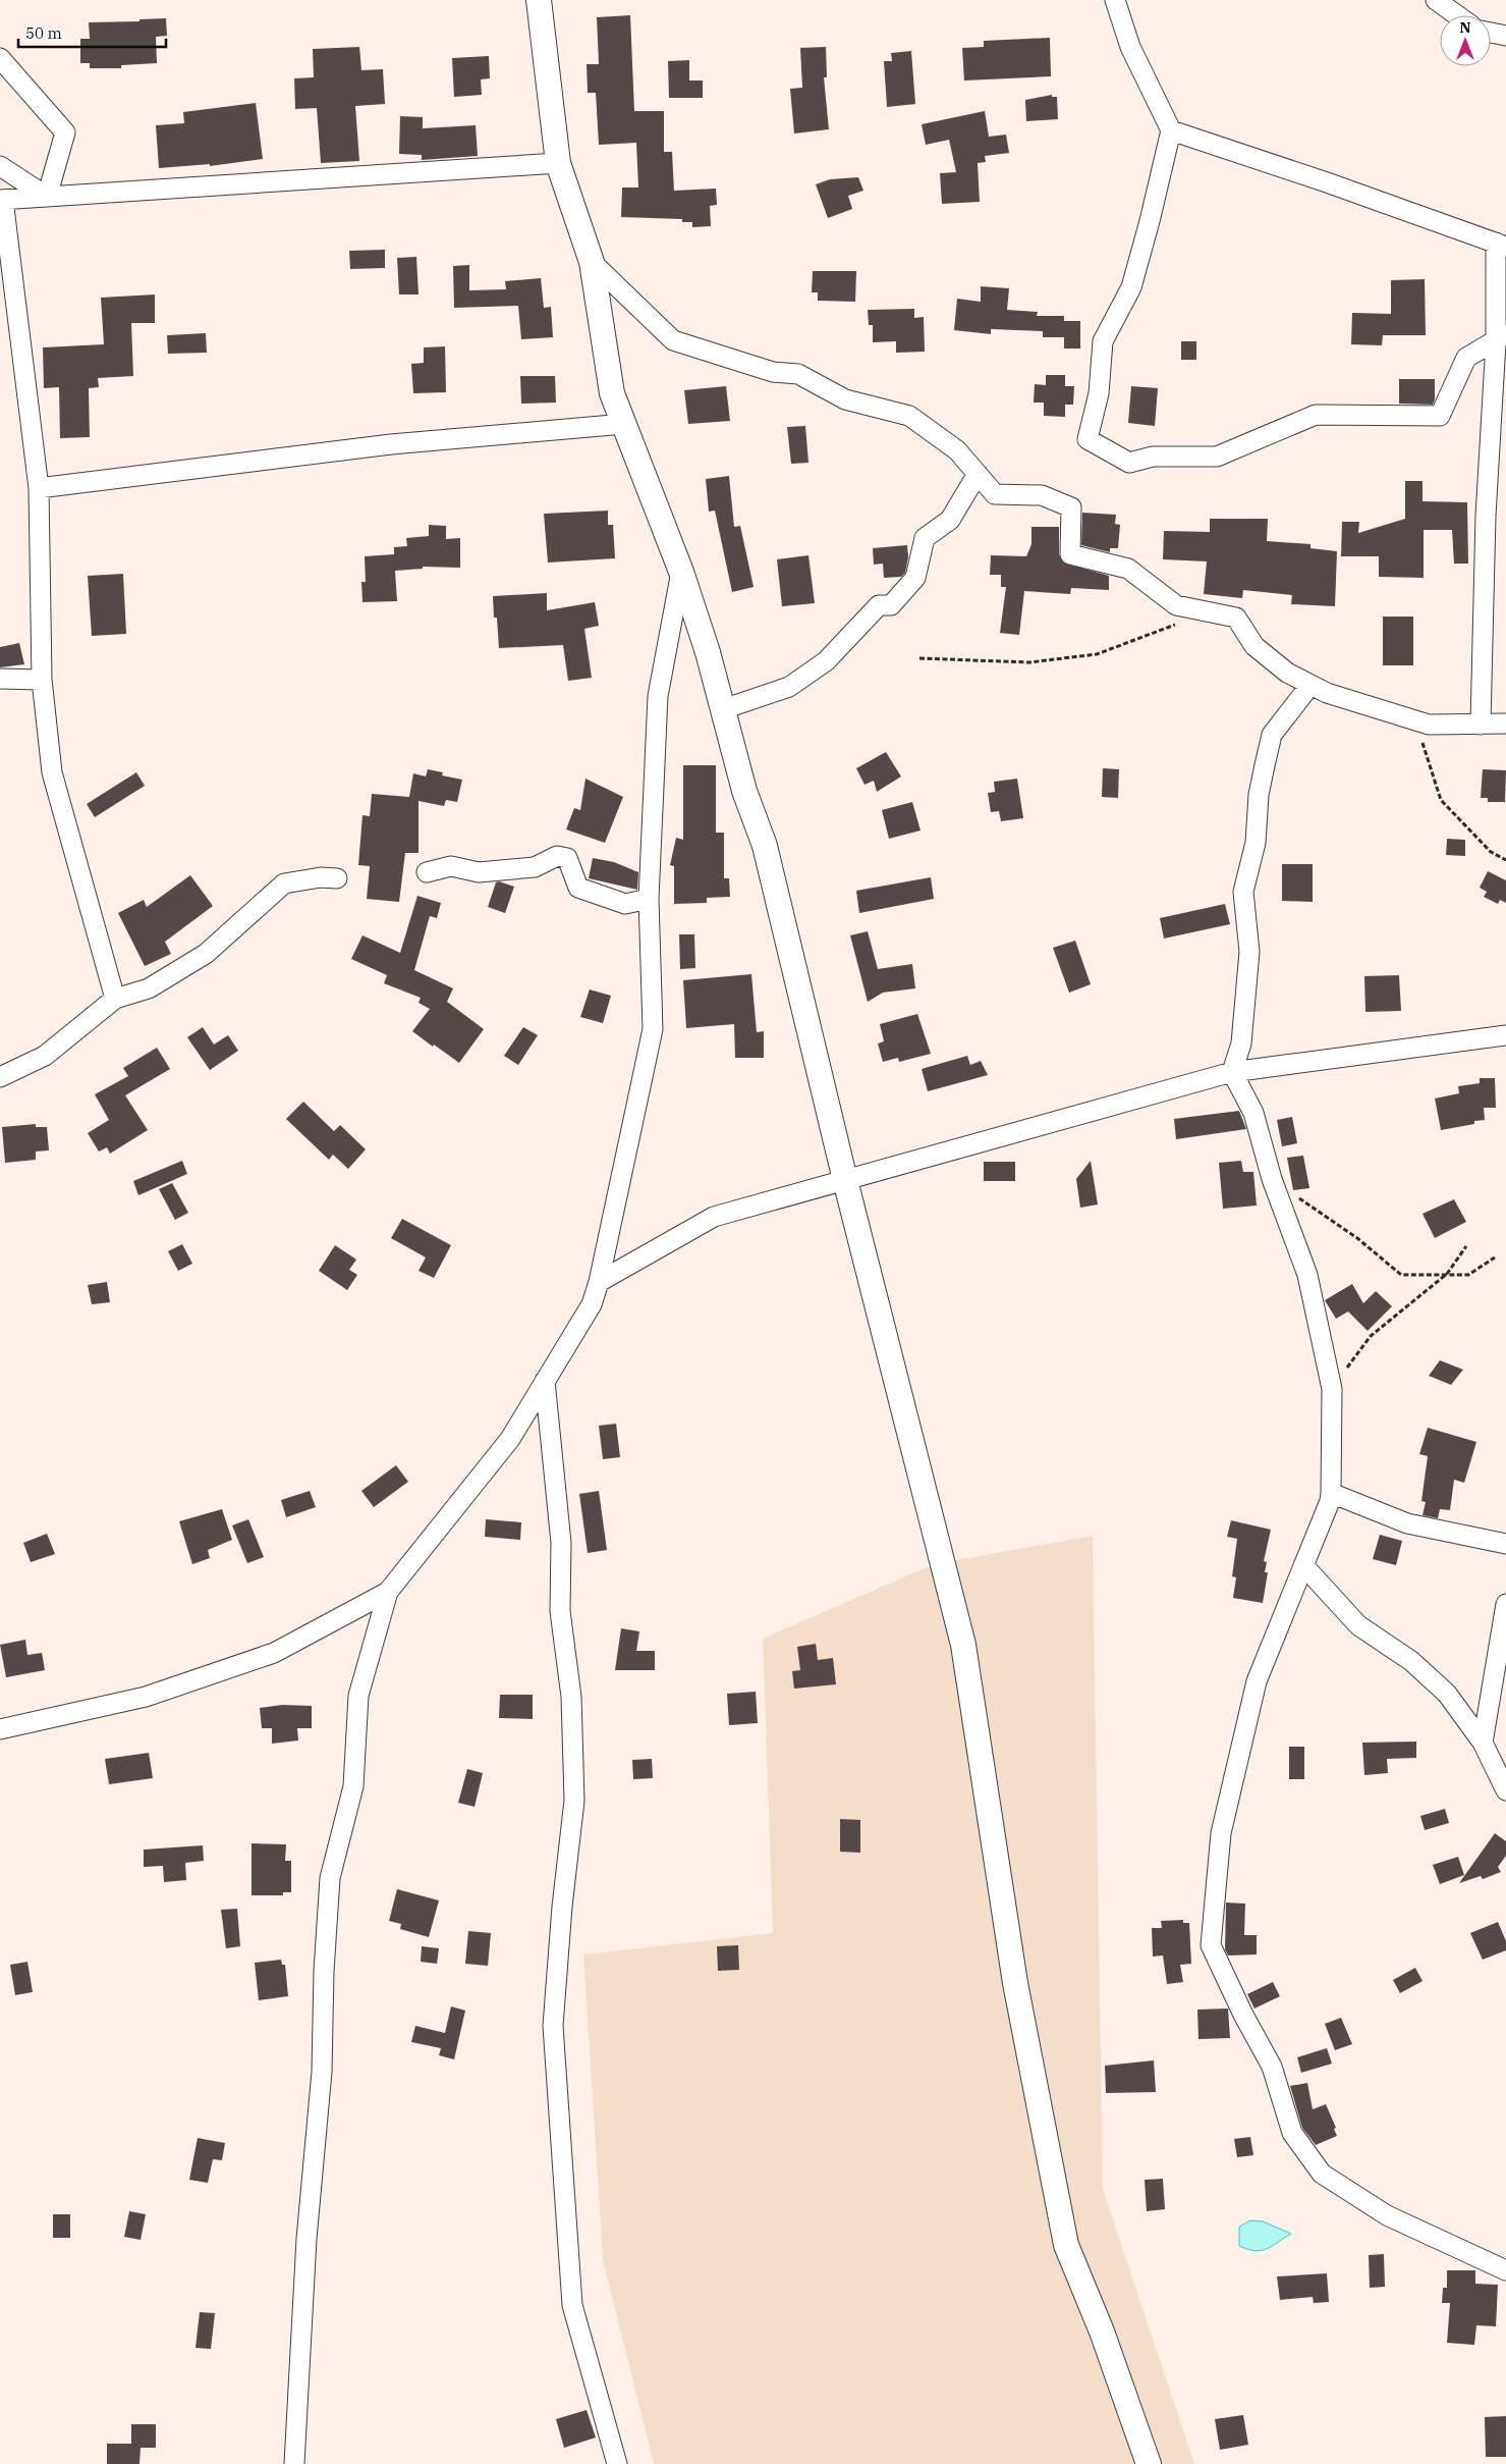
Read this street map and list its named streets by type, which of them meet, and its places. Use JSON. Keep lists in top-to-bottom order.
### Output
{
  "scale_bar": "50 m",
  "north": "top"
}
